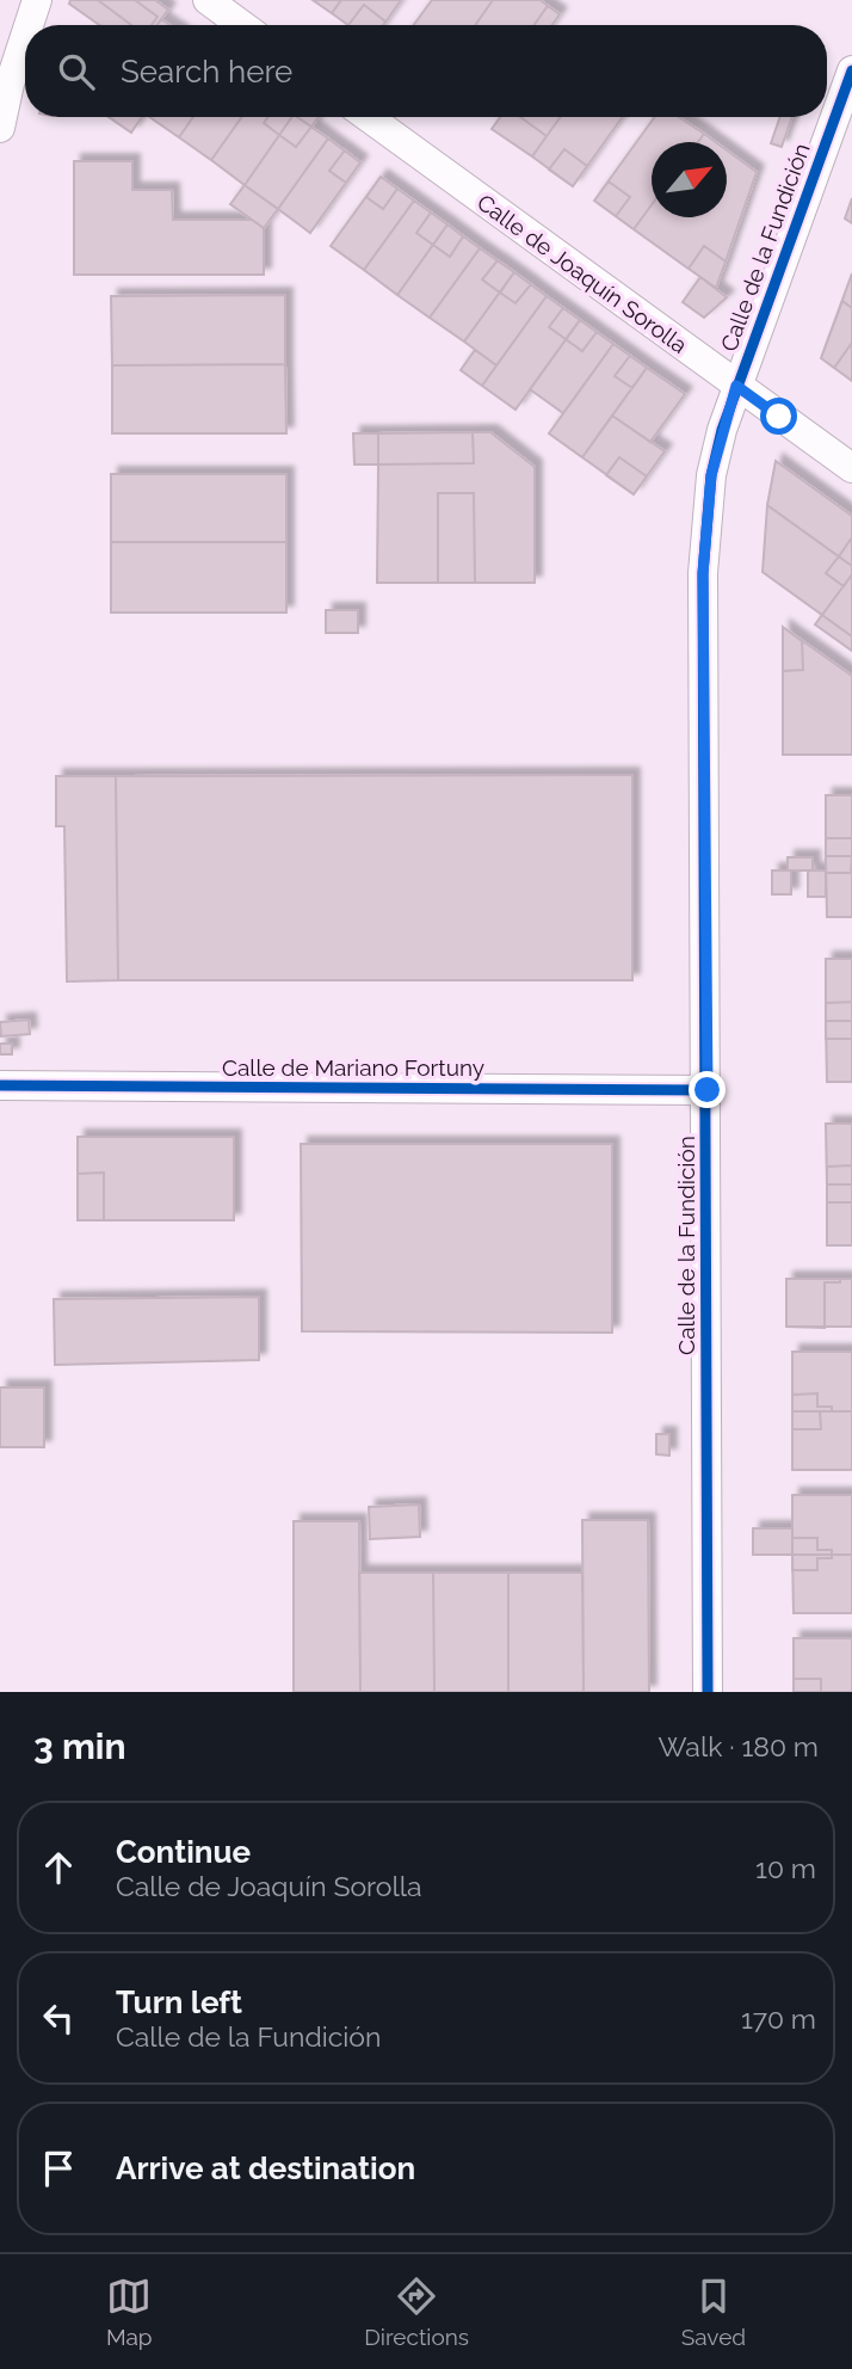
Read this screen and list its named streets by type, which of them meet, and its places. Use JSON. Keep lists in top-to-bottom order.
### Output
{
  "streets": {
    "street": ["Calle de la Fundición", "Calle de Joaquín Sorolla", "Calle de Mariano Fortuny"]
  },
  "crossings": [
    ["Calle de la Fundición", "Calle de Joaquín Sorolla"],
    ["Calle de la Fundición", "Calle de Mariano Fortuny"]
  ],
  "north": "top right",
  "page": {
    "search": "Search here",
    "heading": ["3 min", "Walk · 180 m"],
    "list": [
      ["Continue", "Calle de Joaquín Sorolla", "10 m"],
      ["Turn left", "Calle de la Fundición", "170 m"],
      "Arrive at destination"
    ],
    "nav": ["Map", "Directions", "Saved"]
  }
}
